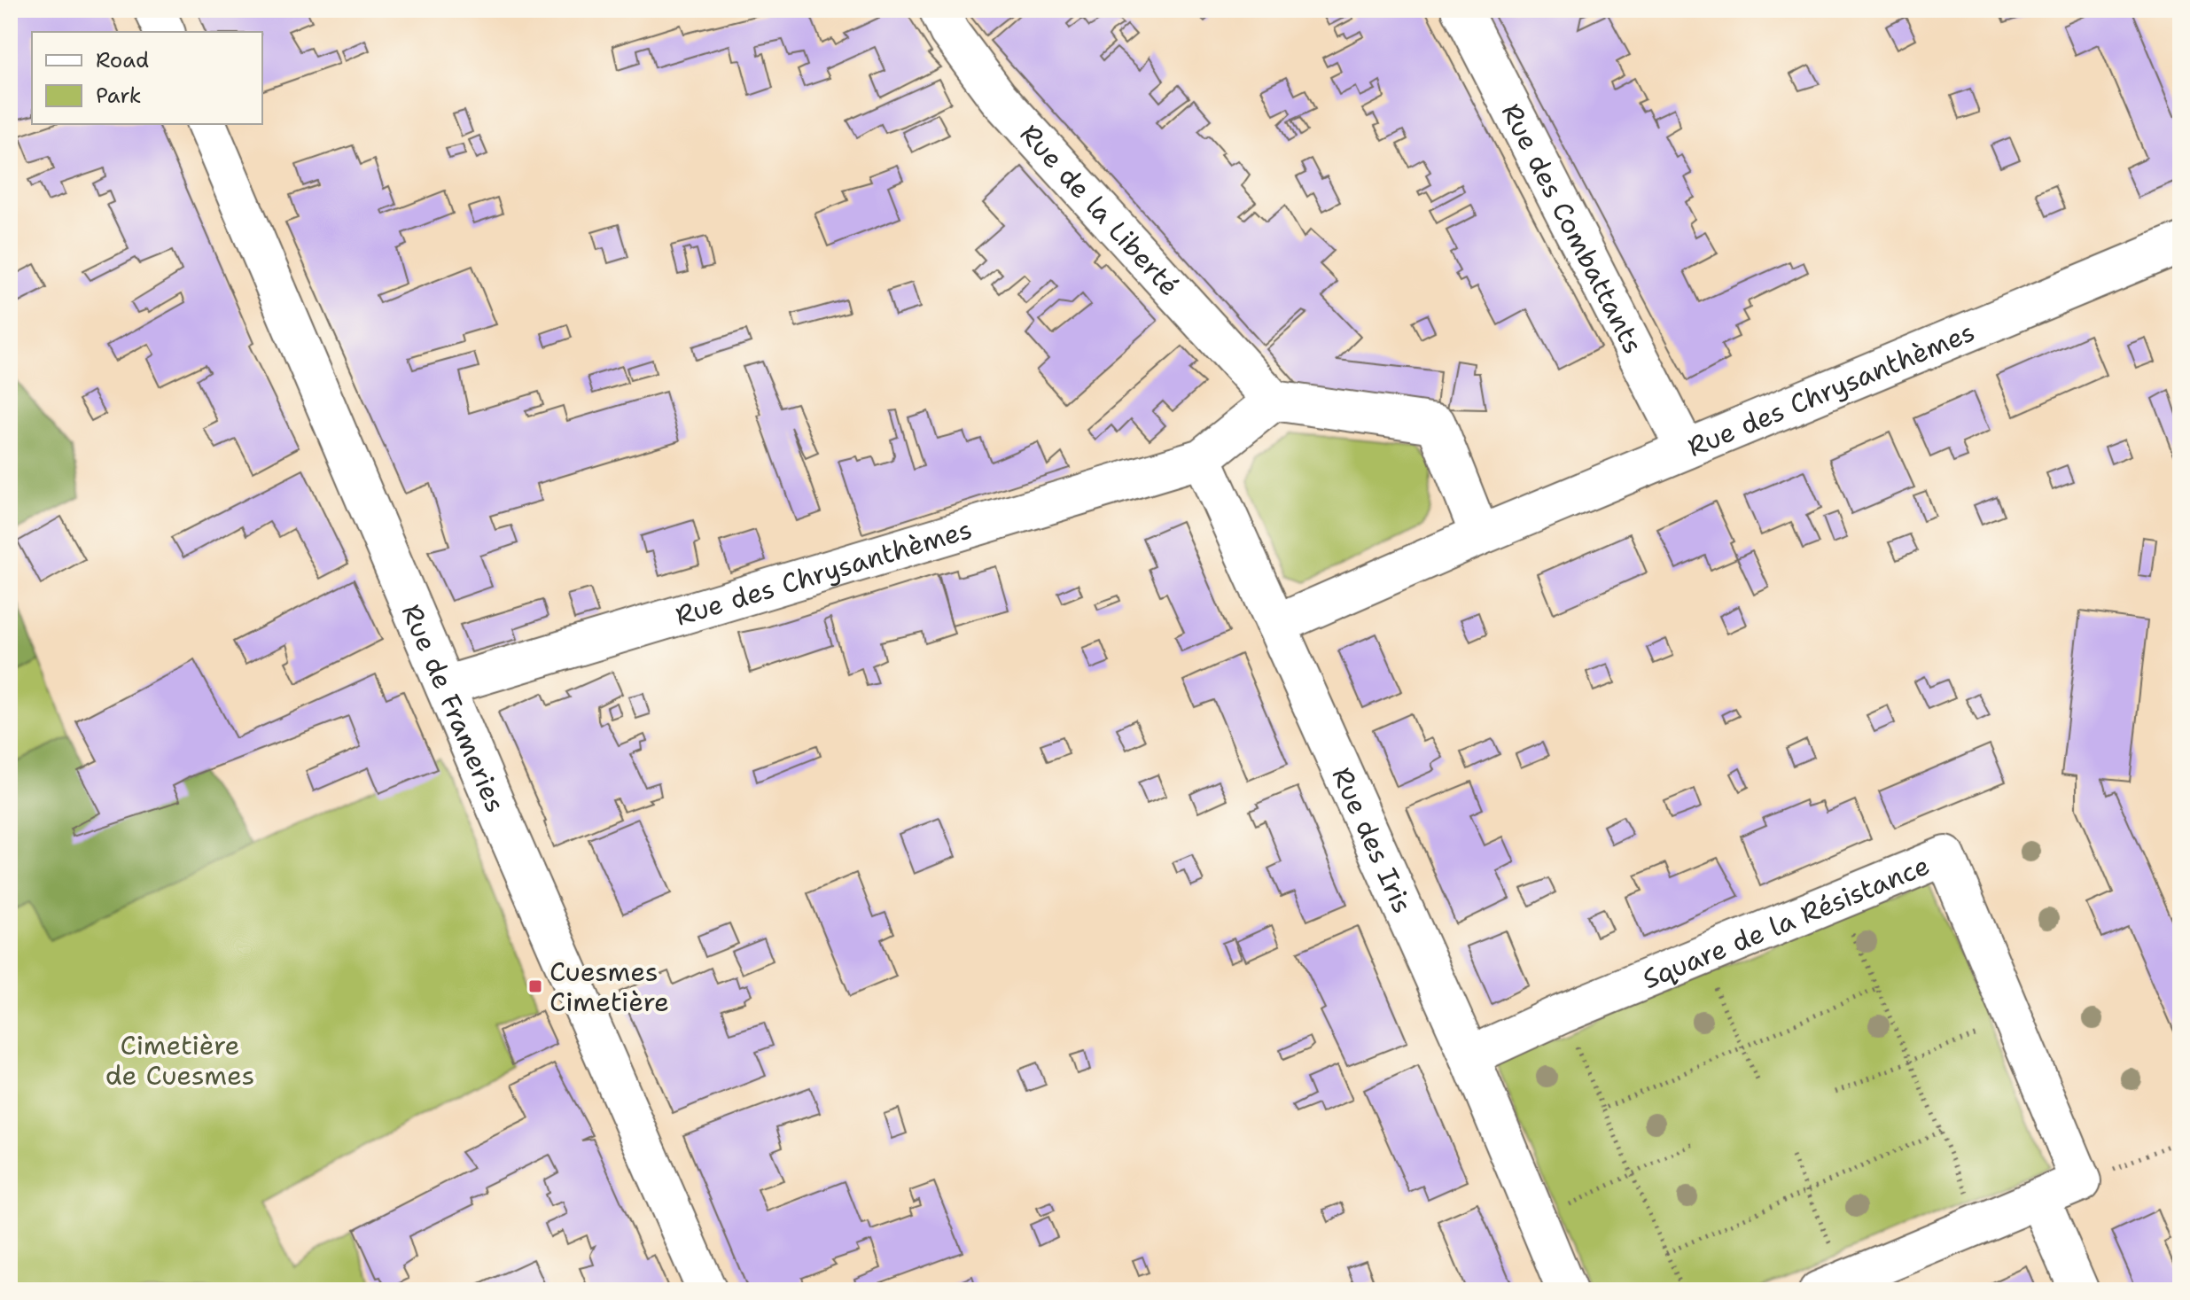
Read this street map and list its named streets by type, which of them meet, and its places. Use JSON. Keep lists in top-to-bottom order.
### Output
{
  "streets": {
    "street": [
      "Rue de la Liberté",
      "Rue des Combattants",
      "Rue des Chrysanthèmes",
      "Rue de Frameries",
      "Rue des Iris",
      "Square de la Résistance"
    ]
  },
  "crossings": [
    ["Rue de la Liberté", "Rue des Chrysanthèmes"],
    ["Rue des Combattants", "Rue des Chrysanthèmes"],
    ["Rue des Chrysanthèmes", "Rue de Frameries"],
    ["Rue des Chrysanthèmes", "Rue des Iris"],
    ["Rue des Iris", "Square de la Résistance"]
  ],
  "parks": ["Cimetière de Cuesmes"],
  "places": {
    "transit": ["Cuesmes Cimetière"]
  },
  "legend": ["Road", "Park"]
}
